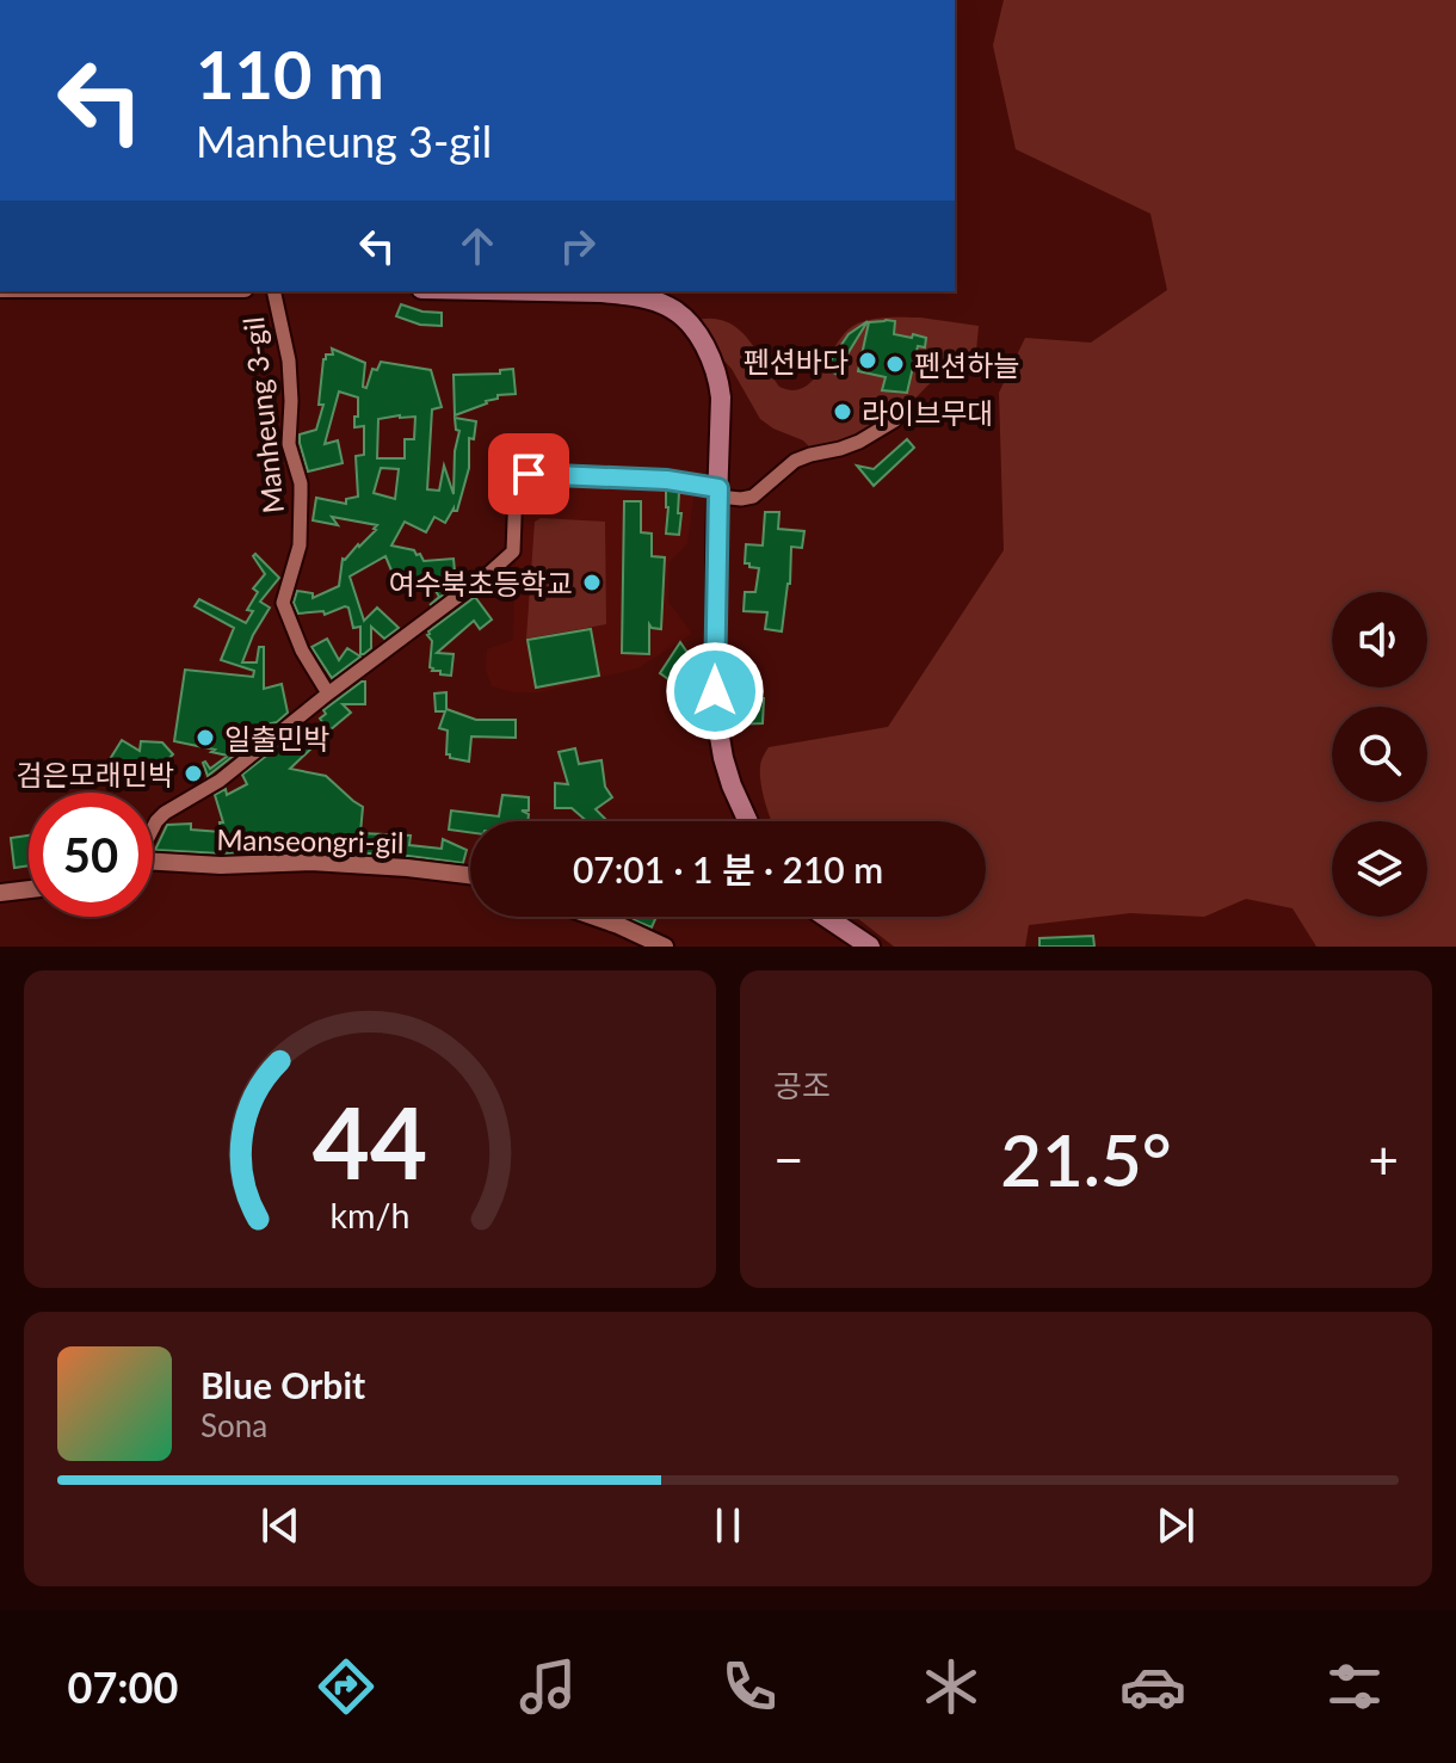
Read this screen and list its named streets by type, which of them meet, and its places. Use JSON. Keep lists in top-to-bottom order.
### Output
{
  "streets": {
    "street": ["Manheung 3-gil", "Manseongri-gil"]
  },
  "places": [
    "펜션바다",
    "펜션하늘",
    "라이브무대",
    "여수북초등학교",
    "일출민박",
    "검은모래민박"
  ],
  "page": {
    "turn": ["110 m", "Manheung 3-gil"],
    "limit": "50",
    "trip": "07:01 · 1 분 · 210 m",
    "tile": "공조",
    "heat": ["−", "21.5°", "+"],
    "song": ["Blue Orbit", "Sona"],
    "tabs": "07:00",
    "gauge": ["44", "km/h"]
  }
}
